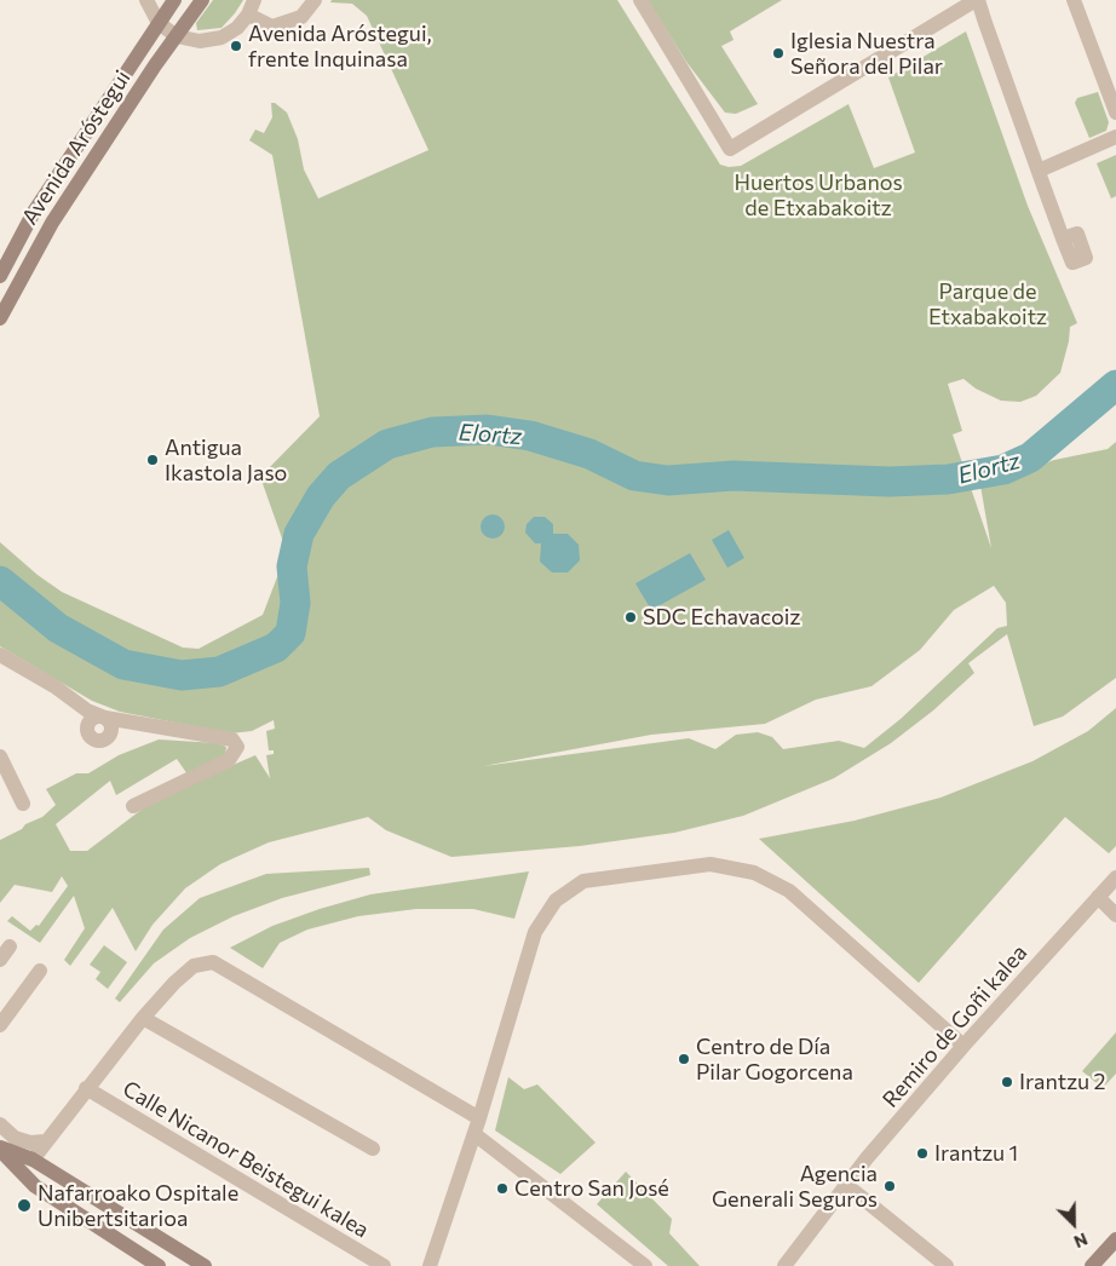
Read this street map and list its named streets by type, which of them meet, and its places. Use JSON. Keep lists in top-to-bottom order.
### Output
{
  "streets": {
    "main road": ["Avenida Aróstegui"],
    "street": ["Remiro de Goñi kalea", "Calle Nicanor Beistegui kalea"]
  },
  "water": ["Elortz"],
  "parks": ["Huertos Urbanos de Etxabakoitz", "Parque de Etxabakoitz"],
  "places": [
    "Avenida Aróstegui, frente Inquinasa",
    "Iglesia Nuestra Señora del Pilar",
    "Antigua Ikastola Jaso",
    "SDC Echavacoiz",
    "Centro de Día Pilar Gogorcena",
    "Irantzu 2",
    "Irantzu 1",
    "Agencia Generali Seguros",
    "Centro San José",
    "Nafarroako Ospitale Unibertsitarioa"
  ],
  "north": "bottom right"
}
